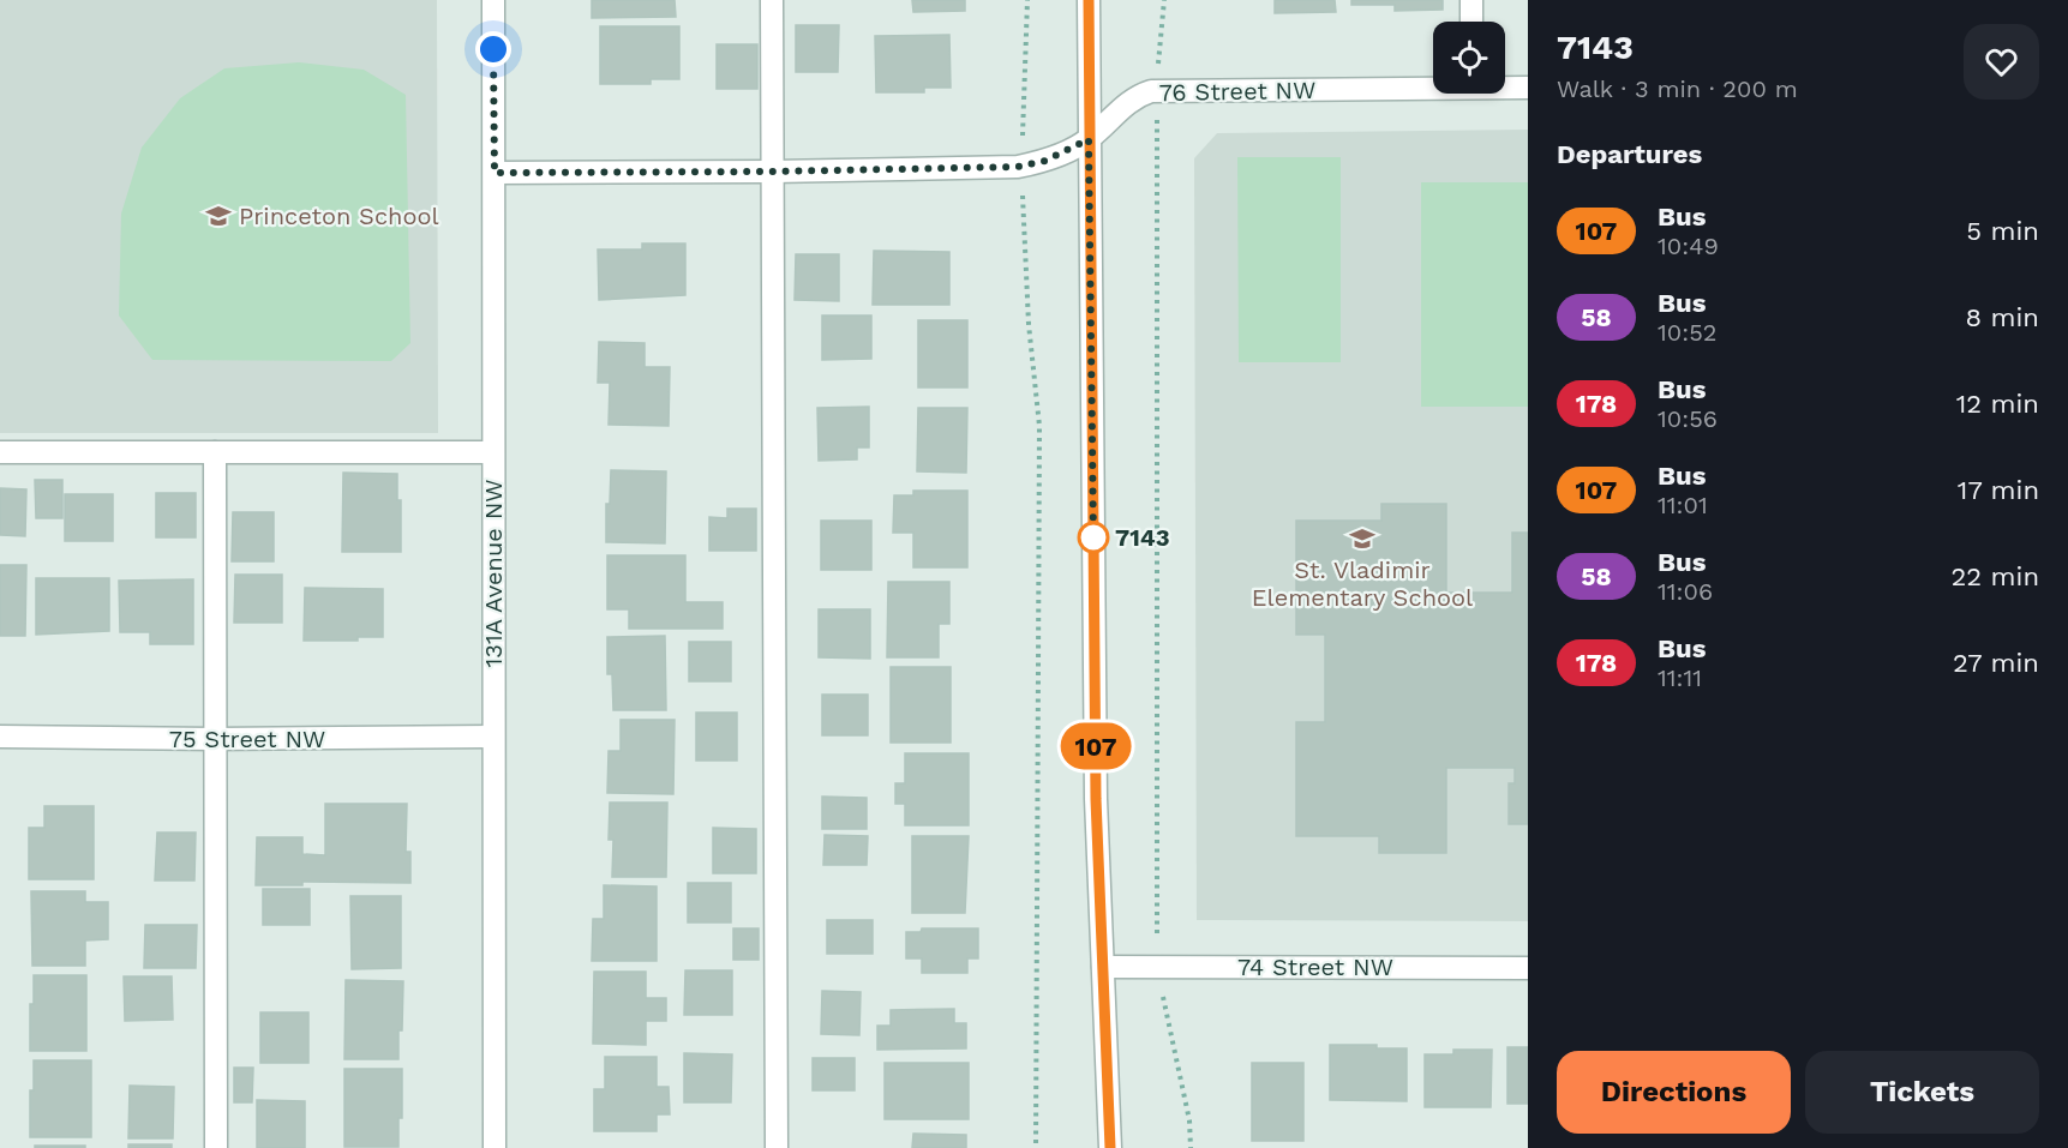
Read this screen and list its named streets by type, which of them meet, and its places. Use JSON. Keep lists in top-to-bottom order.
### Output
{
  "streets": {
    "street": [
      "76 Street NW",
      "131A Avenue NW",
      "75 Street NW",
      "74 Street NW"
    ]
  },
  "crossings": [
    ["76 Street NW", "131A Avenue NW"],
    ["131A Avenue NW", "75 Street NW"]
  ],
  "places": {
    "school or university": ["Princeton School", "St. Vladimir Elementary School"],
    "other": ["7143"]
  },
  "lines": ["bus line 107"],
  "page": {
    "on_map": "107",
    "heading": [
      ["7143", "Walk · 3 min · 200 m"],
      "Departures"
    ],
    "list": [
      {
        "mark": "107",
        "name": "Bus",
        "note": "10:49",
        "value": "5 min"
      },
      {
        "mark": "58",
        "name": "Bus",
        "note": "10:52",
        "value": "8 min"
      },
      {
        "mark": "178",
        "name": "Bus",
        "note": "10:56",
        "value": "12 min"
      },
      {
        "mark": "107",
        "name": "Bus",
        "note": "11:01",
        "value": "17 min"
      },
      {
        "mark": "58",
        "name": "Bus",
        "note": "11:06",
        "value": "22 min"
      },
      {
        "mark": "178",
        "name": "Bus",
        "note": "11:11",
        "value": "27 min"
      }
    ],
    "buttons": ["Directions", "Tickets"]
  }
}
